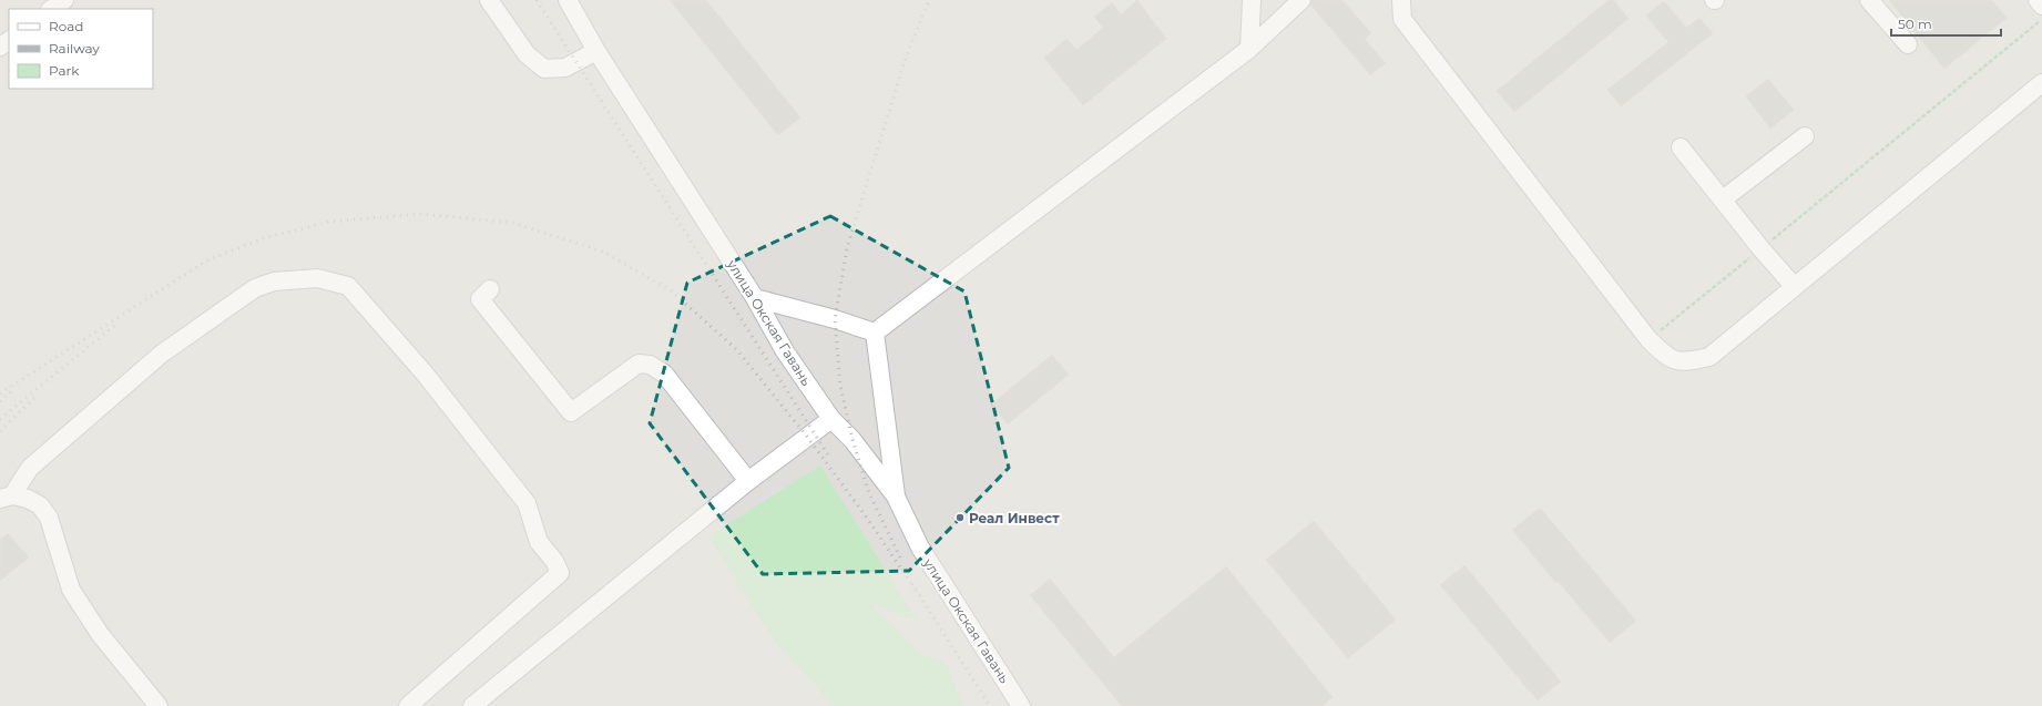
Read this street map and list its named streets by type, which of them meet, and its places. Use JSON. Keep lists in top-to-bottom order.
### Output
{
  "streets": {
    "street": ["улица Окская Гавань"]
  },
  "places": ["Реал Инвест"],
  "legend": ["Road", "Railway", "Park"],
  "scale_bar": "50 m"
}
